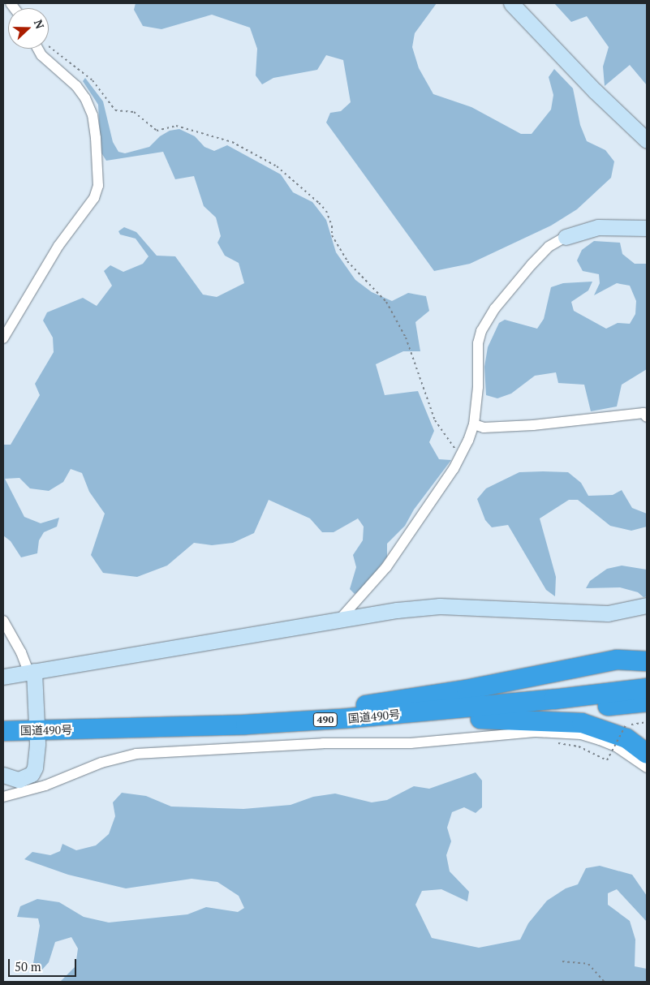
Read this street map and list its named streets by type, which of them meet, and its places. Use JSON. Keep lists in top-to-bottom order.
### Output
{
  "streets": {
    "highway": ["国道490号", "490"]
  },
  "scale_bar": "50 m",
  "north": "right"
}
